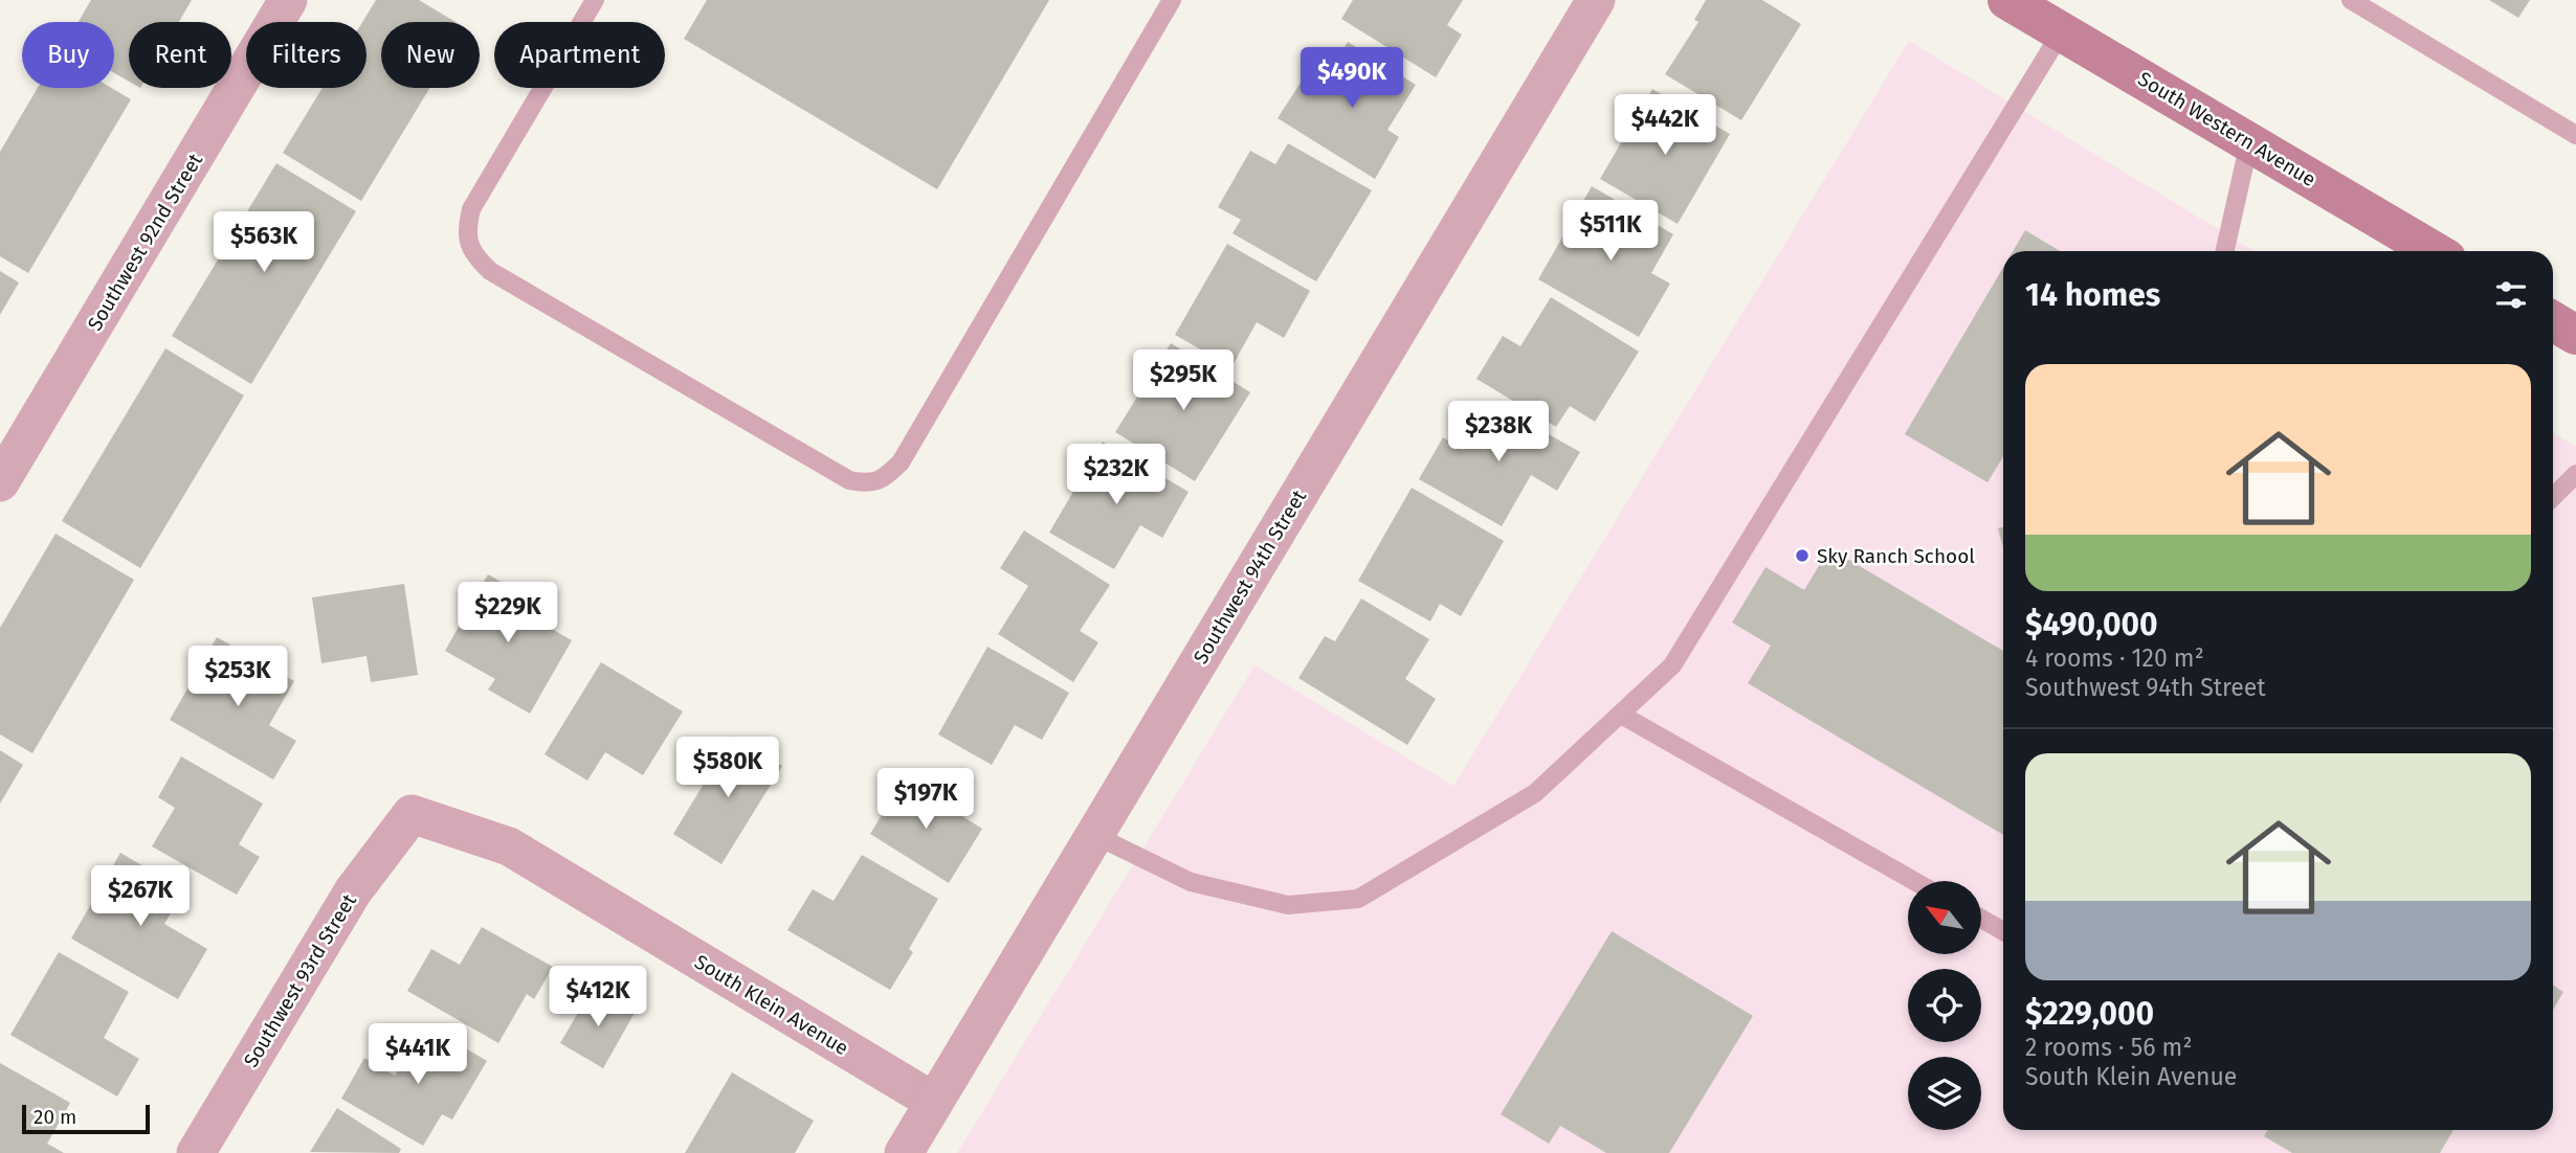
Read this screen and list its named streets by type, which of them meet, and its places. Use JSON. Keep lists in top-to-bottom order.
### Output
{
  "streets": {
    "main road": ["South Western Avenue"],
    "street": [
      "Southwest 92nd Street",
      "Southwest 94th Street",
      "Southwest 93rd Street",
      "South Klein Avenue"
    ]
  },
  "crossings": [
    ["Southwest 94th Street", "South Klein Avenue"],
    ["Southwest 93rd Street", "South Klein Avenue"]
  ],
  "places": ["Sky Ranch School"],
  "scale_bar": "20 m",
  "north": "top left",
  "page": {
    "chip": [
      "Buy",
      "Rent",
      "Filters",
      "New",
      "Apartment"
    ],
    "price": [
      "$490K",
      "$442K",
      "$511K",
      "$563K",
      "$295K",
      "$238K",
      "$232K",
      "$229K",
      "$253K",
      "$580K",
      "$197K",
      "$267K",
      "$412K",
      "$441K"
    ],
    "heading": "14 homes",
    "list": [
      {
        "name": "$490,000",
        "note": "4 rooms · 120 m² · Southwest 94th Street"
      },
      {
        "name": "$229,000",
        "note": "2 rooms · 56 m² · South Klein Avenue"
      }
    ],
    "scale": "20 m"
  }
}
